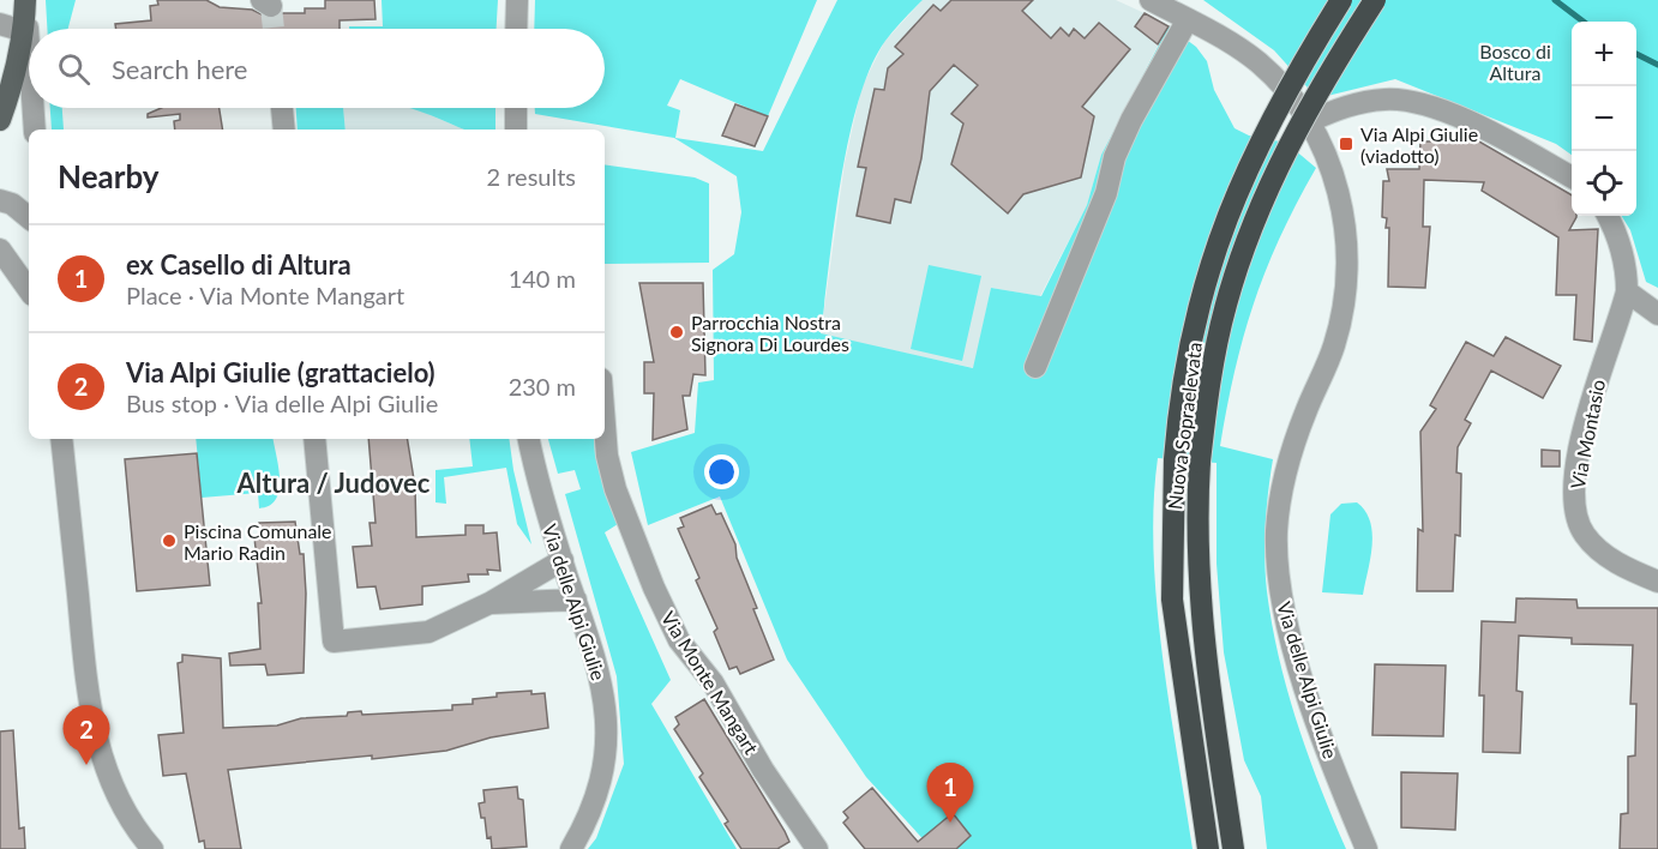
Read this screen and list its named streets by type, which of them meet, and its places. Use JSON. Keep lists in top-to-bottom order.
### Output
{
  "streets": {
    "highway": ["Nuova Sopraelevata"],
    "street": ["Via Montasio", "Via delle Alpi Giulie", "Via Monte Mangart"]
  },
  "districts": ["Altura / Judovec"],
  "parks": ["Bosco di Altura"],
  "places": {
    "transit": ["Via Alpi Giulie (viadotto)"],
    "other": ["Parrocchia Nostra Signora Di Lourdes", "Piscina Comunale Mario Radin"]
  },
  "page": {
    "map_buttons": ["+", "−"],
    "search": "Search here",
    "heading": ["Nearby", "2 results"],
    "list": [
      {
        "mark": "1",
        "name": "ex Casello di Altura",
        "note": "Place · Via Monte Mangart",
        "value": "140 m"
      },
      {
        "mark": "2",
        "name": "Via Alpi Giulie (grattacielo)",
        "note": "Bus stop · Via delle Alpi Giulie",
        "value": "230 m"
      }
    ],
    "pins": ["2", "1"]
  }
}
